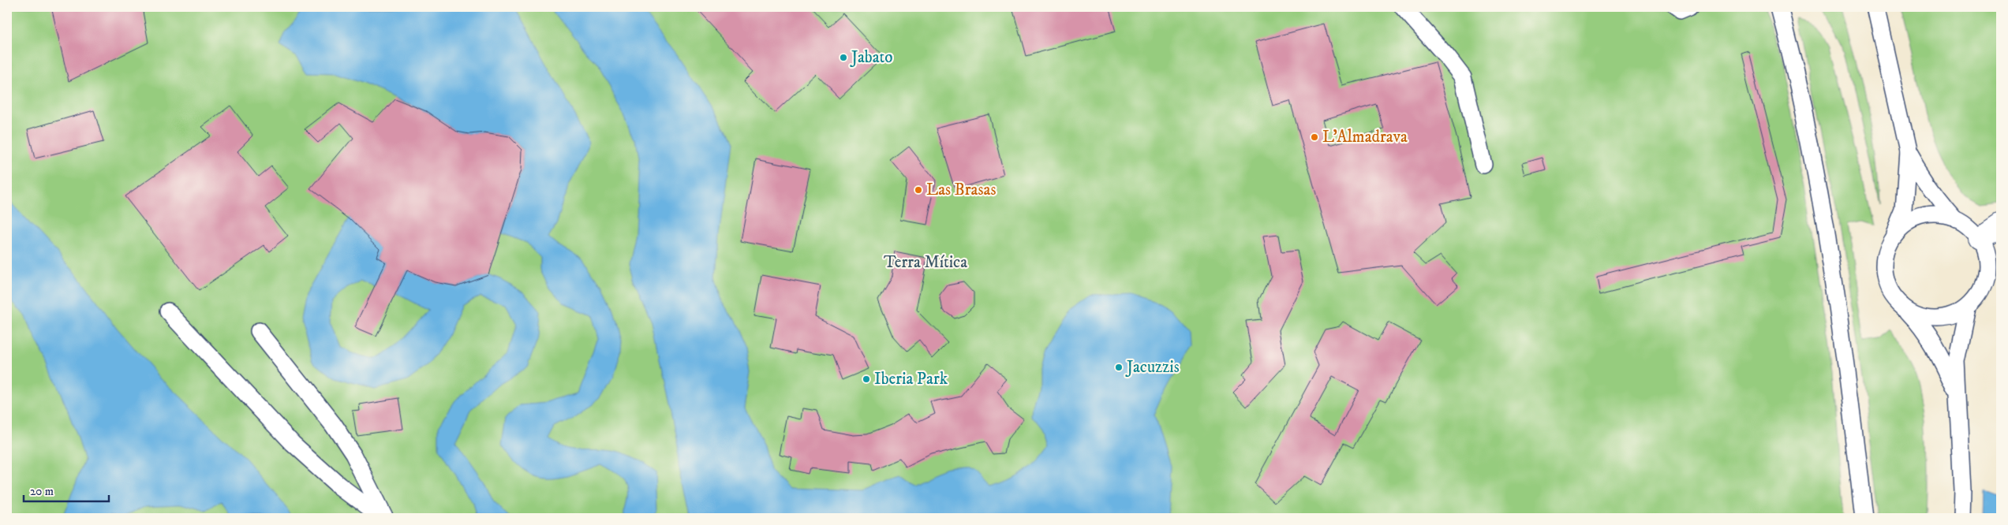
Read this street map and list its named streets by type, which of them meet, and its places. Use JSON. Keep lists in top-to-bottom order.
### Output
{
  "parks": ["Terra Mítica"],
  "places": [
    "Jabato",
    "L'Almadrava",
    "Las Brasas",
    "Jacuzzis",
    "Iberia Park"
  ],
  "scale_bar": "20 m"
}
